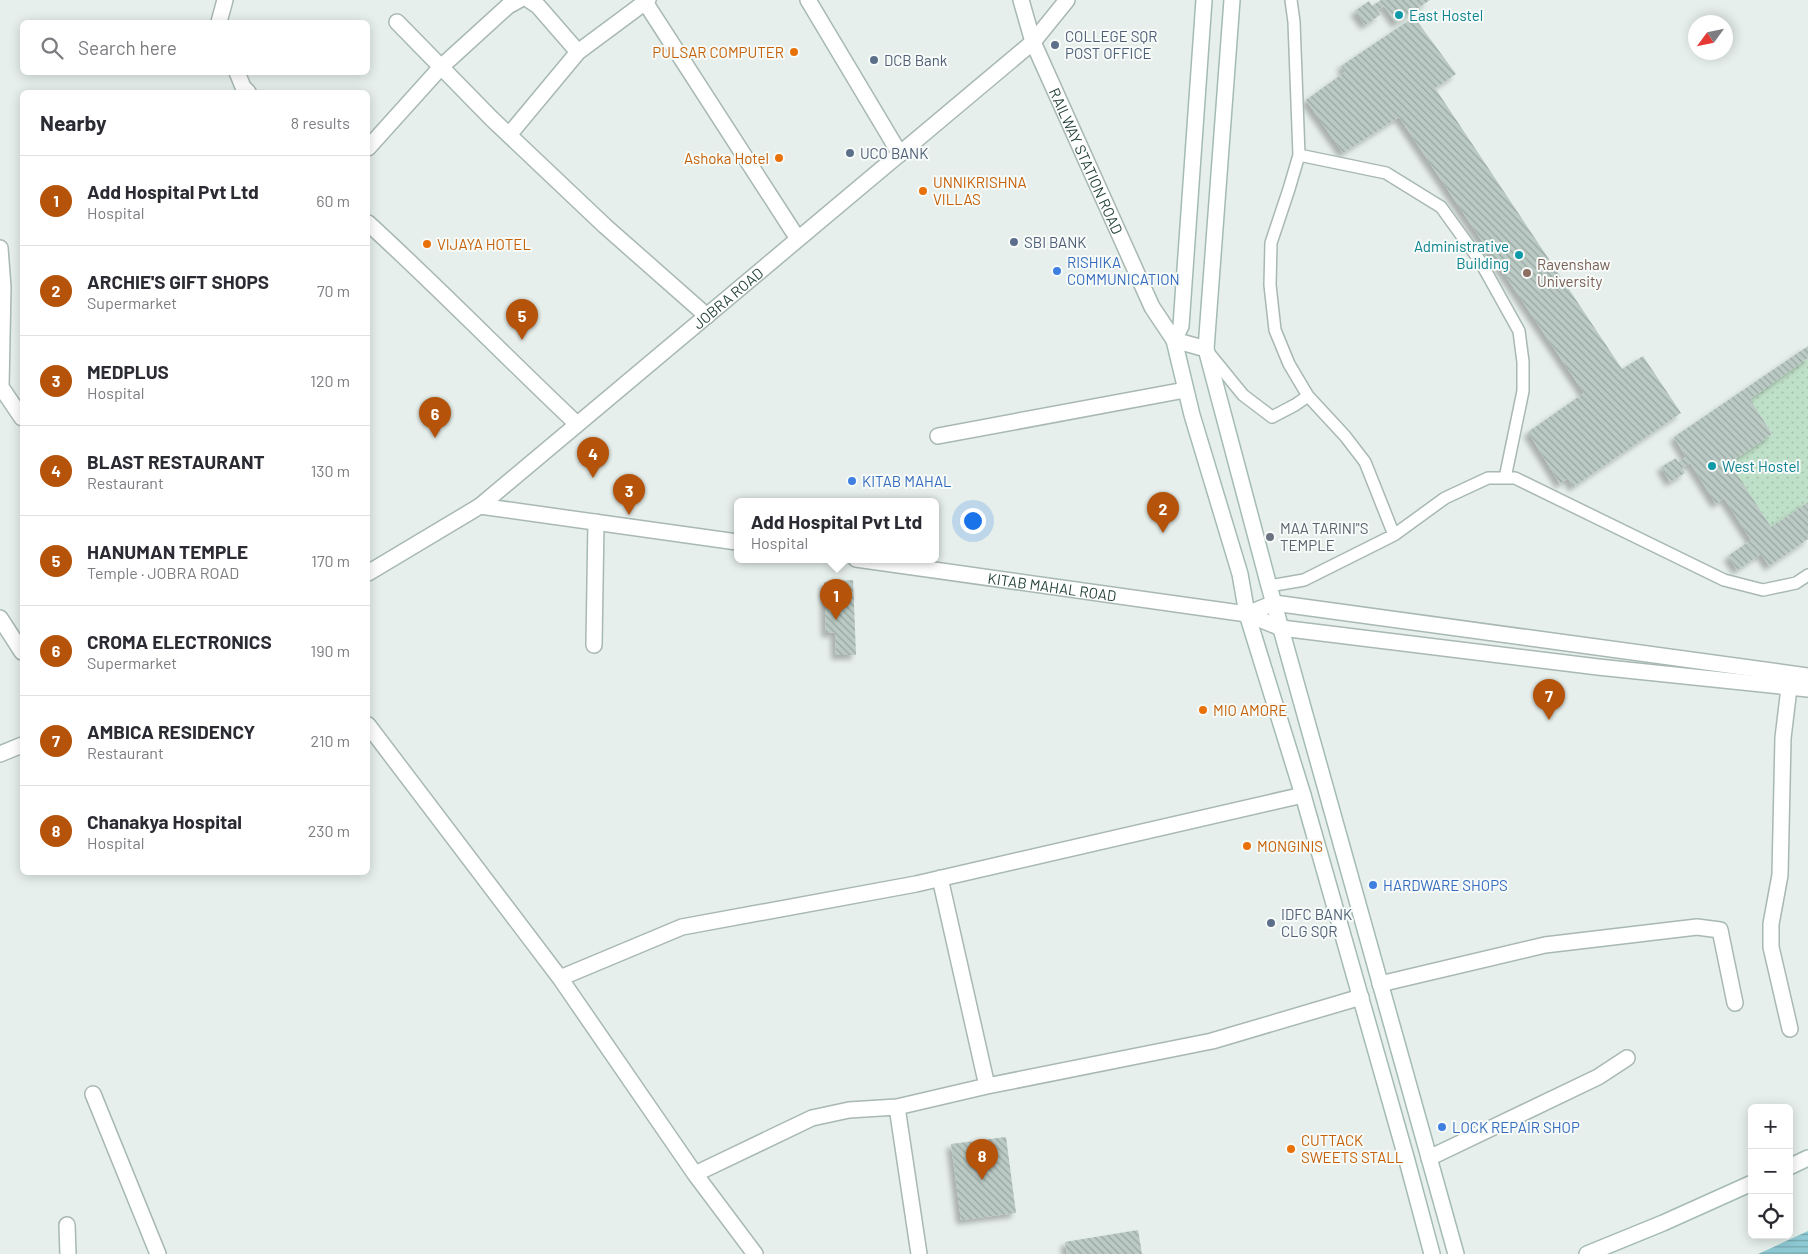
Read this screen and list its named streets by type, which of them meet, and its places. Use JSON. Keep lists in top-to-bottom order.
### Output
{
  "streets": {
    "street": ["RAILWAY STATION ROAD", "JOBRA ROAD", "KITAB MAHAL ROAD"]
  },
  "crossings": [
    ["RAILWAY STATION ROAD", "JOBRA ROAD"]
  ],
  "places": [
    "East Hostel",
    "COLLEGE SQR POST OFFICE",
    "PULSAR COMPUTER",
    "DCB Bank",
    "UCO BANK",
    "Ashoka Hotel",
    "UNNIKRISHNA VILLAS",
    "SBI BANK",
    "VIJAYA HOTEL",
    "Administrative Building",
    "RISHIKA COMMUNICATION",
    "Ravenshaw University",
    "West Hostel",
    "KITAB MAHAL",
    "MAA TARINI\"S TEMPLE",
    "MIO AMORE",
    "MONGINIS",
    "HARDWARE SHOPS",
    "IDFC BANK CLG SQR",
    "LOCK REPAIR SHOP",
    "CUTTACK SWEETS STALL"
  ],
  "north": "bottom left",
  "page": {
    "search": "Search here",
    "heading": ["Nearby", "8 results"],
    "list": [
      {
        "mark": "1",
        "name": "Add Hospital Pvt Ltd",
        "note": "Hospital",
        "value": "60 m"
      },
      {
        "mark": "2",
        "name": "ARCHIE'S GIFT SHOPS",
        "note": "Supermarket",
        "value": "70 m"
      },
      {
        "mark": "3",
        "name": "MEDPLUS",
        "note": "Hospital",
        "value": "120 m"
      },
      {
        "mark": "4",
        "name": "BLAST RESTAURANT",
        "note": "Restaurant",
        "value": "130 m"
      },
      {
        "mark": "5",
        "name": "HANUMAN TEMPLE",
        "note": "Temple · JOBRA ROAD",
        "value": "170 m"
      },
      {
        "mark": "6",
        "name": "CROMA ELECTRONICS",
        "note": "Supermarket",
        "value": "190 m"
      },
      {
        "mark": "7",
        "name": "AMBICA RESIDENCY",
        "note": "Restaurant",
        "value": "210 m"
      },
      {
        "mark": "8",
        "name": "Chanakya Hospital",
        "note": "Hospital",
        "value": "230 m"
      }
    ],
    "pins": [
      "5",
      "6",
      "4",
      "3",
      "2",
      "1",
      "7",
      "8"
    ],
    "popup": ["Add Hospital Pvt Ltd", "Hospital"],
    "map_buttons": ["+", "−"]
  }
}
